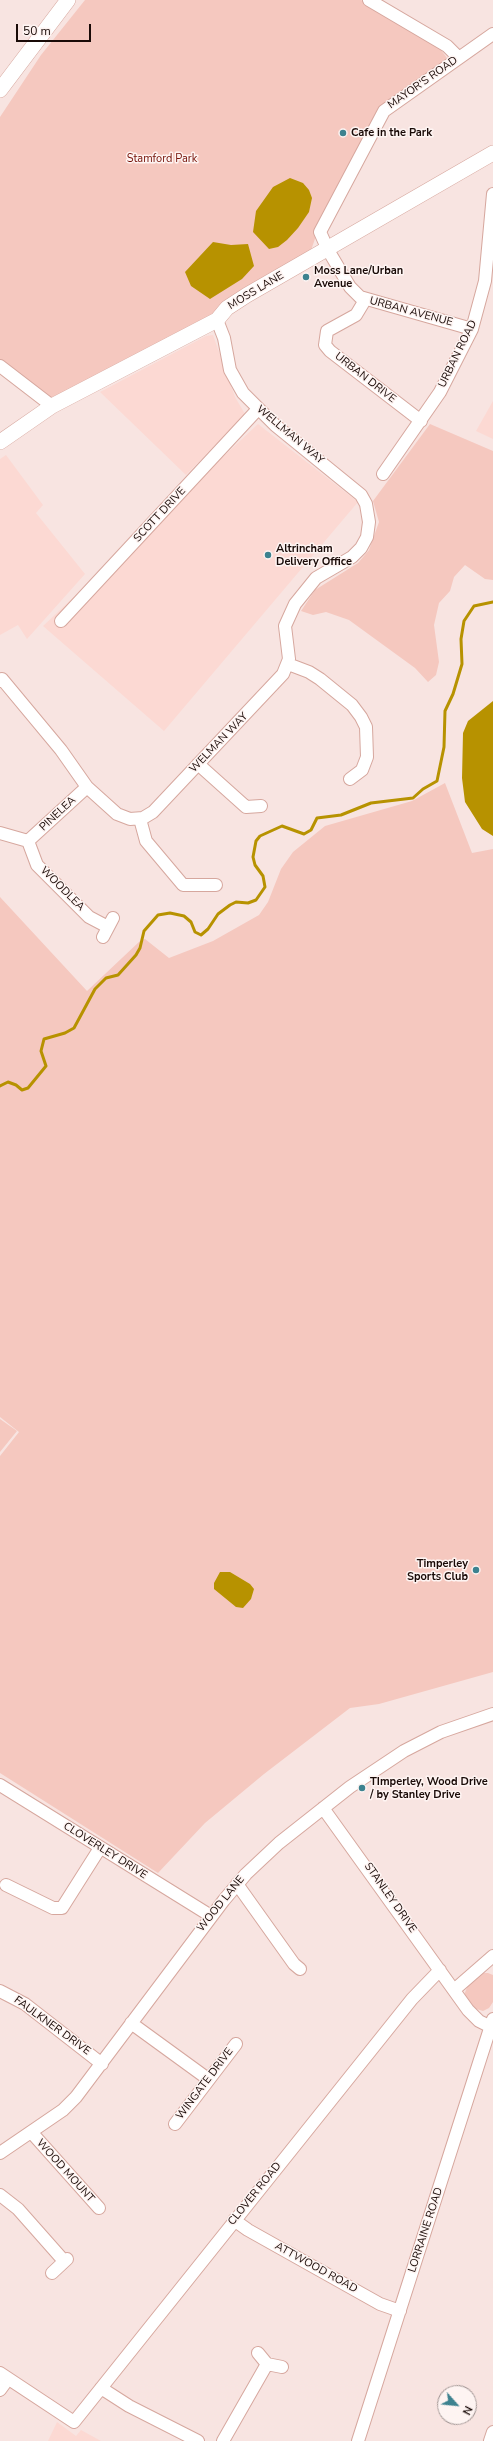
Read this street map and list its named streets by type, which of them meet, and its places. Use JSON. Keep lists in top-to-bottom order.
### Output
{
  "streets": {
    "street": [
      "MAYOR'S ROAD",
      "MOSS LANE",
      "URBAN AVENUE",
      "URBAN ROAD",
      "URBAN DRIVE",
      "WELLMAN WAY",
      "SCOTT DRIVE",
      "WELMAN WAY",
      "PINELEA",
      "WOODLEA",
      "CLOVERLEY DRIVE",
      "STANLEY DRIVE",
      "WOOD LANE",
      "FAULKNER DRIVE",
      "WINGATE DRIVE",
      "WOOD MOUNT",
      "CLOVER ROAD",
      "LORRAINE ROAD",
      "ATTWOOD ROAD"
    ]
  },
  "crossings": [
    ["MAYOR'S ROAD", "MOSS LANE"],
    ["MAYOR'S ROAD", "URBAN AVENUE"],
    ["MOSS LANE", "URBAN AVENUE"],
    ["MOSS LANE", "WELLMAN WAY"],
    ["URBAN AVENUE", "URBAN ROAD"],
    ["URBAN AVENUE", "URBAN DRIVE"],
    ["URBAN ROAD", "URBAN DRIVE"],
    ["WELLMAN WAY", "SCOTT DRIVE"],
    ["WELLMAN WAY", "WELMAN WAY"],
    ["PINELEA", "WOODLEA"],
    ["CLOVERLEY DRIVE", "WOOD LANE"],
    ["STANLEY DRIVE", "WOOD LANE"],
    ["STANLEY DRIVE", "CLOVER ROAD"],
    ["STANLEY DRIVE", "LORRAINE ROAD"],
    ["WOOD LANE", "FAULKNER DRIVE"],
    ["WOOD LANE", "WOOD MOUNT"],
    ["CLOVER ROAD", "ATTWOOD ROAD"],
    ["LORRAINE ROAD", "ATTWOOD ROAD"]
  ],
  "parks": ["Stamford Park"],
  "places": [
    "Cafe in the Park",
    "Moss Lane/Urban Avenue",
    "Altrincham Delivery Office",
    "Timperley Sports Club",
    "TImperley, Wood Drive / by Stanley Drive"
  ],
  "scale_bar": "50 m",
  "north": "bottom right"
}
